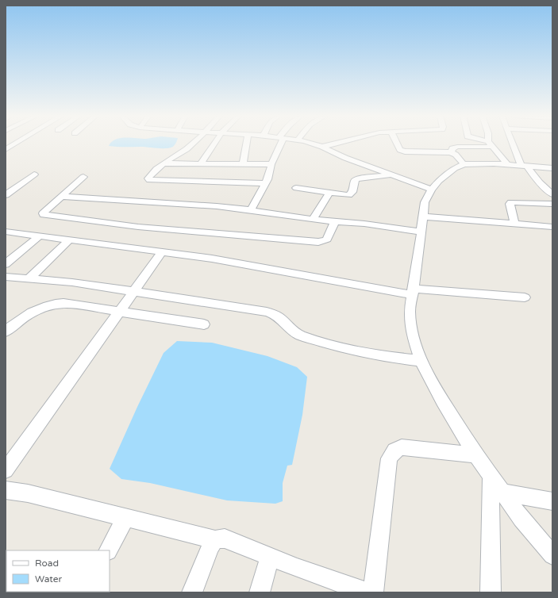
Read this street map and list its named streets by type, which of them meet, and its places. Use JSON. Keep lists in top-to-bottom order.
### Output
{
  "legend": ["Road", "Water"]
}
